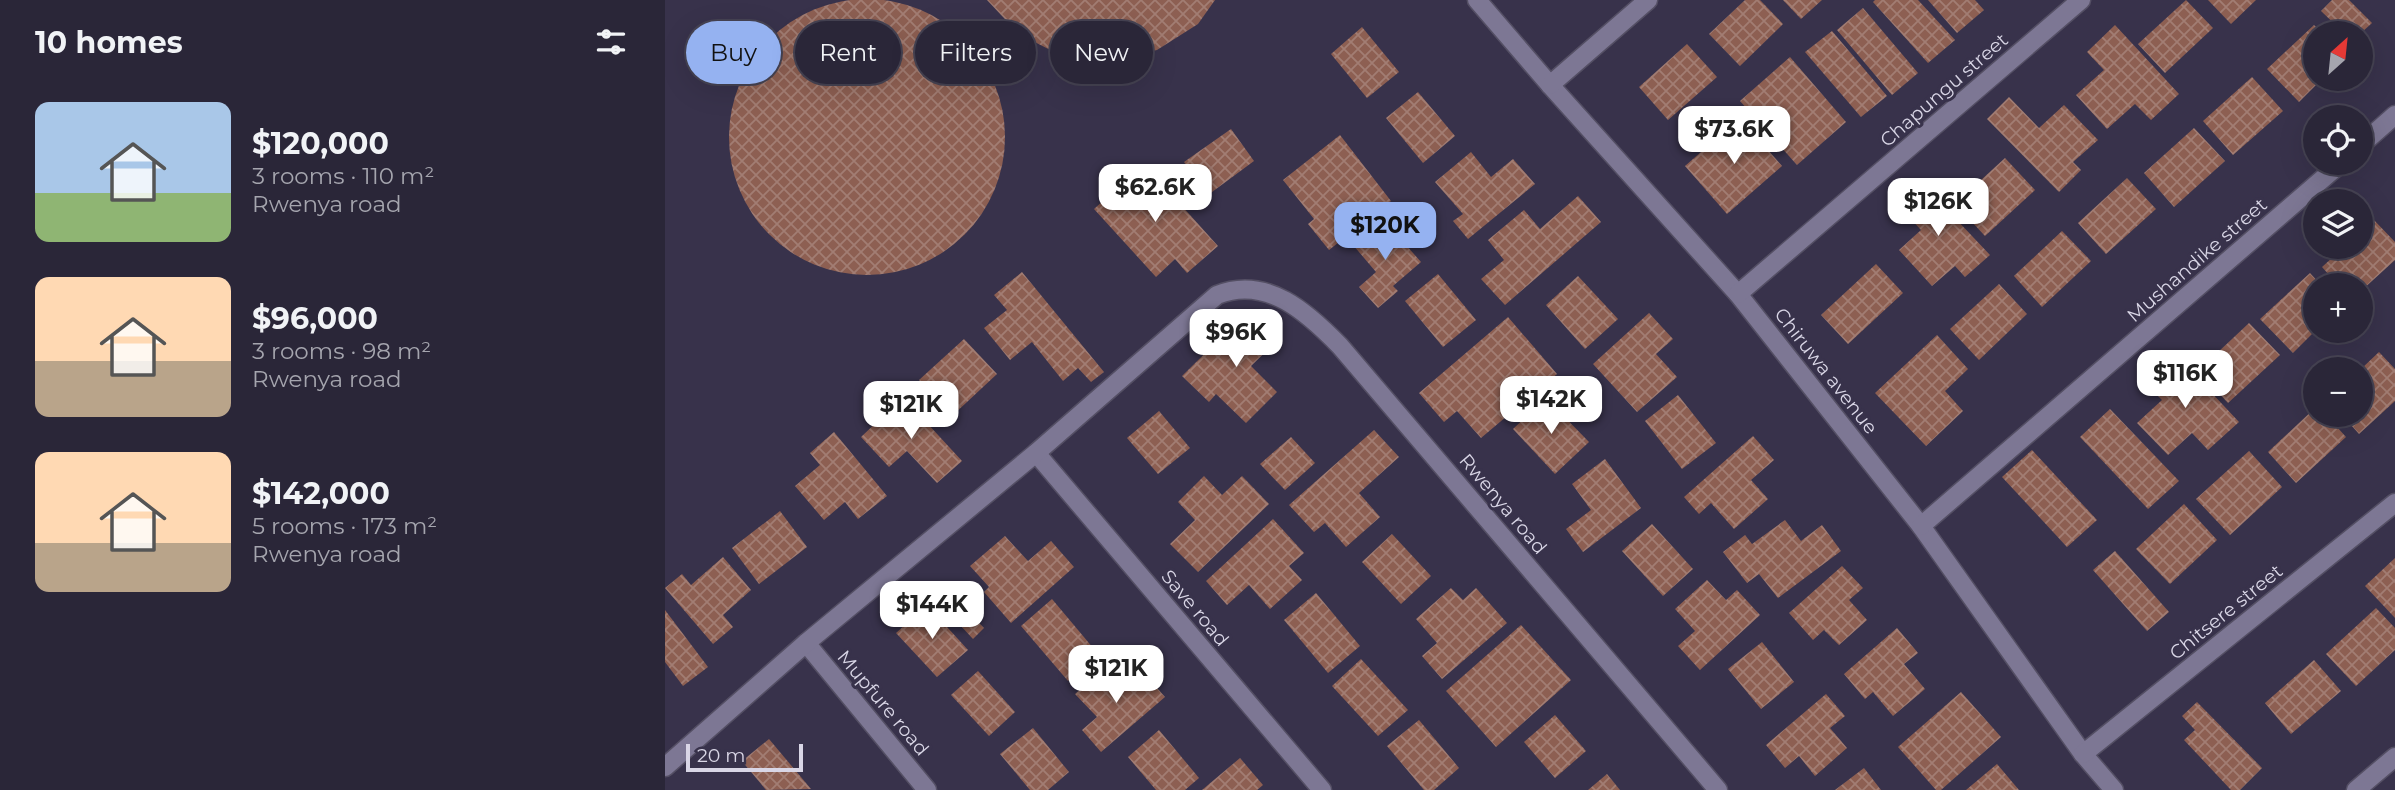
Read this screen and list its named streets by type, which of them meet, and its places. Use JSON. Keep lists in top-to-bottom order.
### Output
{
  "streets": {
    "street": [
      "Chapungu street",
      "Mushandike street",
      "Chiruwa avenue",
      "Rwenya road",
      "Save road",
      "Chitsere street",
      "Mupfure road"
    ]
  },
  "crossings": [
    ["Chapungu street", "Chiruwa avenue"],
    ["Mushandike street", "Chiruwa avenue"],
    ["Chiruwa avenue", "Chitsere street"],
    ["Rwenya road", "Save road"]
  ],
  "scale_bar": "20 m",
  "north": "top right",
  "page": {
    "heading": "10 homes",
    "map_buttons": ["+", "−"],
    "chip": [
      "Buy",
      "Rent",
      "Filters",
      "New"
    ],
    "list": [
      {
        "name": "$120,000",
        "note": "3 rooms · 110 m² · Rwenya road"
      },
      {
        "name": "$96,000",
        "note": "3 rooms · 98 m² · Rwenya road"
      },
      {
        "name": "$142,000",
        "note": "5 rooms · 173 m² · Rwenya road"
      }
    ],
    "price": [
      "$73.6K",
      "$62.6K",
      "$126K",
      "$120K",
      "$96K",
      "$116K",
      "$142K",
      "$121K",
      "$144K",
      "$121K"
    ],
    "scale": "20 m"
  }
}
